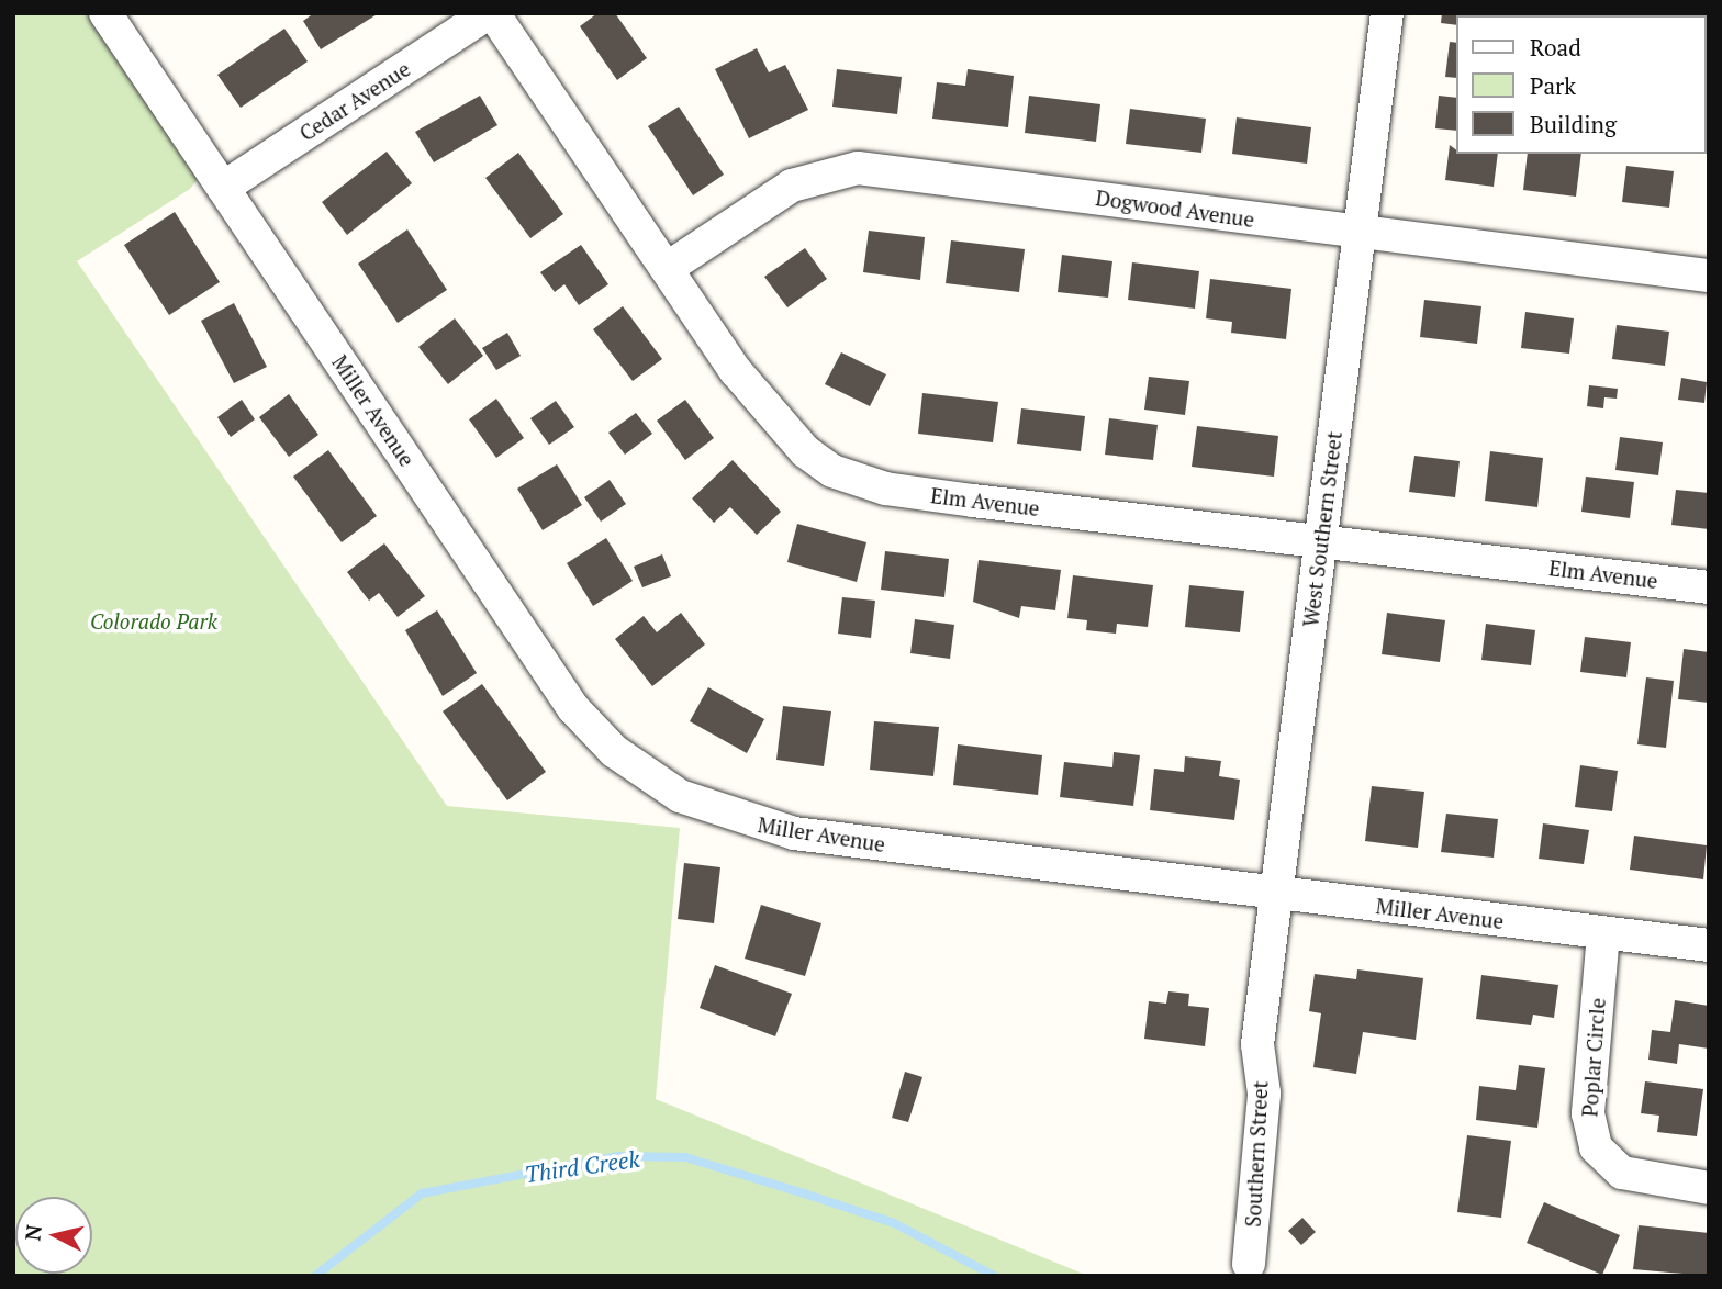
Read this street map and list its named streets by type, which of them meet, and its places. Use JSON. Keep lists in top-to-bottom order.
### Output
{
  "streets": {
    "street": [
      "Cedar Avenue",
      "Dogwood Avenue",
      "Miller Avenue",
      "Elm Avenue",
      "West Southern Street",
      "Poplar Circle",
      "Southern Street"
    ]
  },
  "crossings": [
    ["Cedar Avenue", "Miller Avenue"],
    ["Cedar Avenue", "Elm Avenue"],
    ["Dogwood Avenue", "Elm Avenue"],
    ["Dogwood Avenue", "West Southern Street"],
    ["Miller Avenue", "West Southern Street"],
    ["Miller Avenue", "Poplar Circle"],
    ["Elm Avenue", "West Southern Street"],
    ["West Southern Street", "Southern Street"]
  ],
  "water": ["Third Creek"],
  "parks": ["Colorado Park"],
  "legend": ["Road", "Park", "Building"],
  "north": "left"
}
